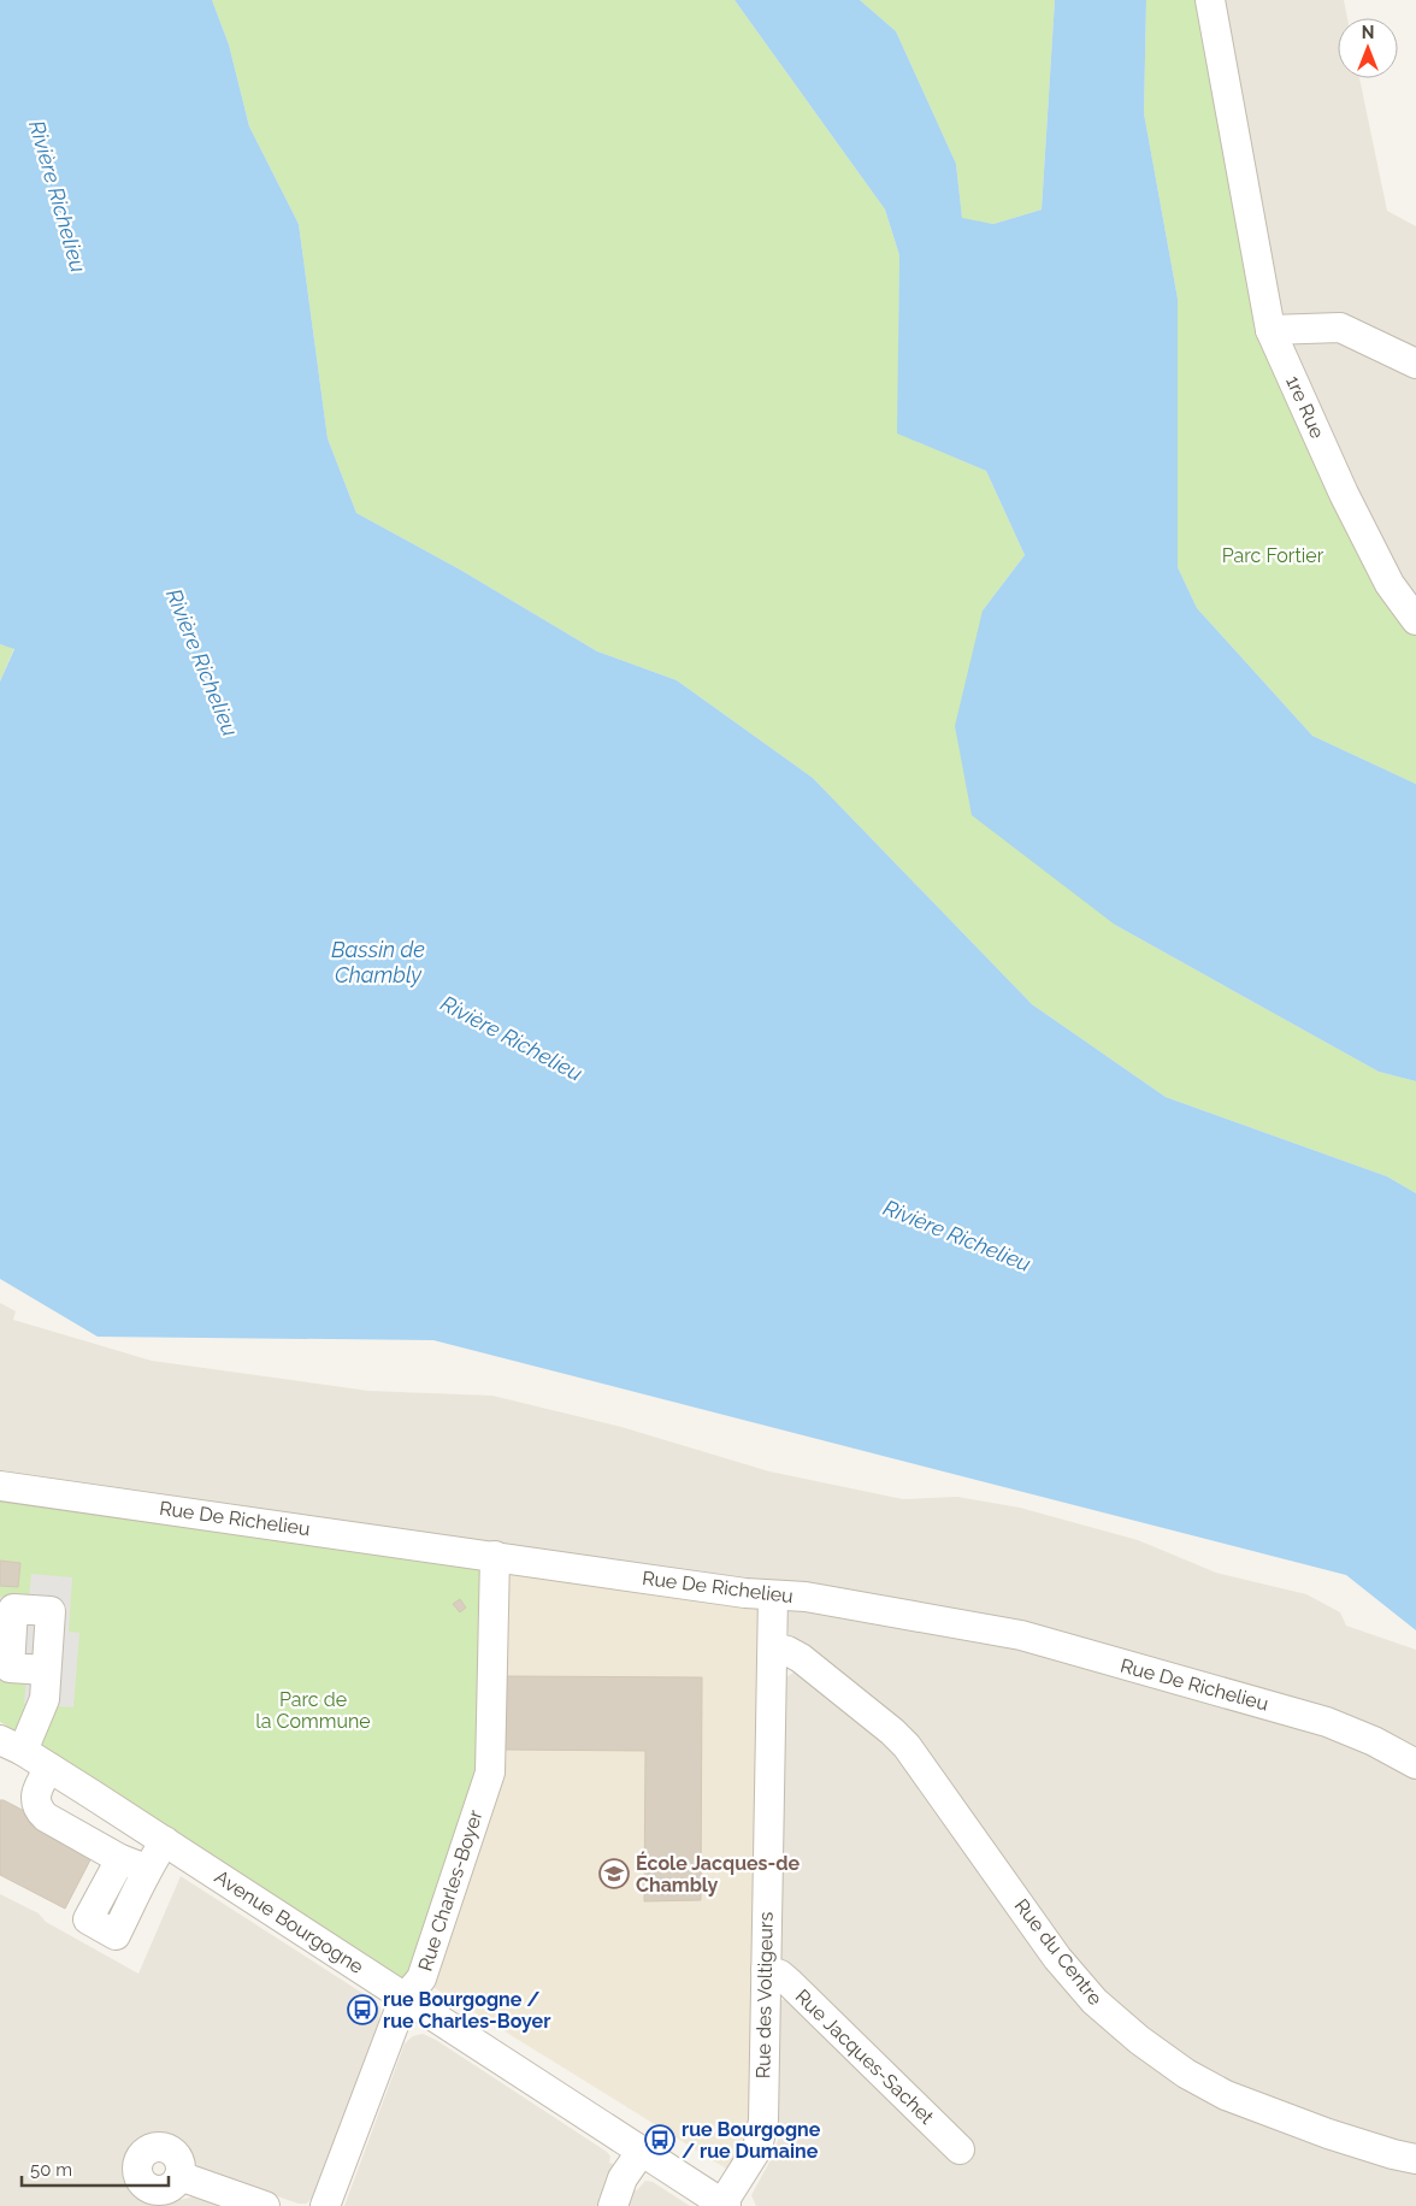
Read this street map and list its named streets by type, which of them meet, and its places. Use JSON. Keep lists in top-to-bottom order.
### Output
{
  "streets": {
    "street": [
      "1re Rue",
      "Rue De Richelieu",
      "Rue Charles-Boyer",
      "Avenue Bourgogne",
      "Rue du Centre",
      "Rue des Voltigeurs",
      "Rue Jacques-Sachet"
    ]
  },
  "crossings": [
    ["Rue De Richelieu", "Rue Charles-Boyer"],
    ["Rue De Richelieu", "Rue des Voltigeurs"],
    ["Rue Charles-Boyer", "Avenue Bourgogne"],
    ["Avenue Bourgogne", "Rue des Voltigeurs"],
    ["Rue du Centre", "Rue des Voltigeurs"],
    ["Rue des Voltigeurs", "Rue Jacques-Sachet"]
  ],
  "water": ["Rivière Richelieu", "Bassin de Chambly"],
  "parks": ["Parc Fortier", "Parc de la Commune"],
  "places": {
    "school or university": ["École Jacques-de Chambly"],
    "bus stop": ["rue Bourgogne / rue Charles-Boyer", "rue Bourgogne / rue Dumaine"]
  },
  "scale_bar": "50 m",
  "north": "top"
}
